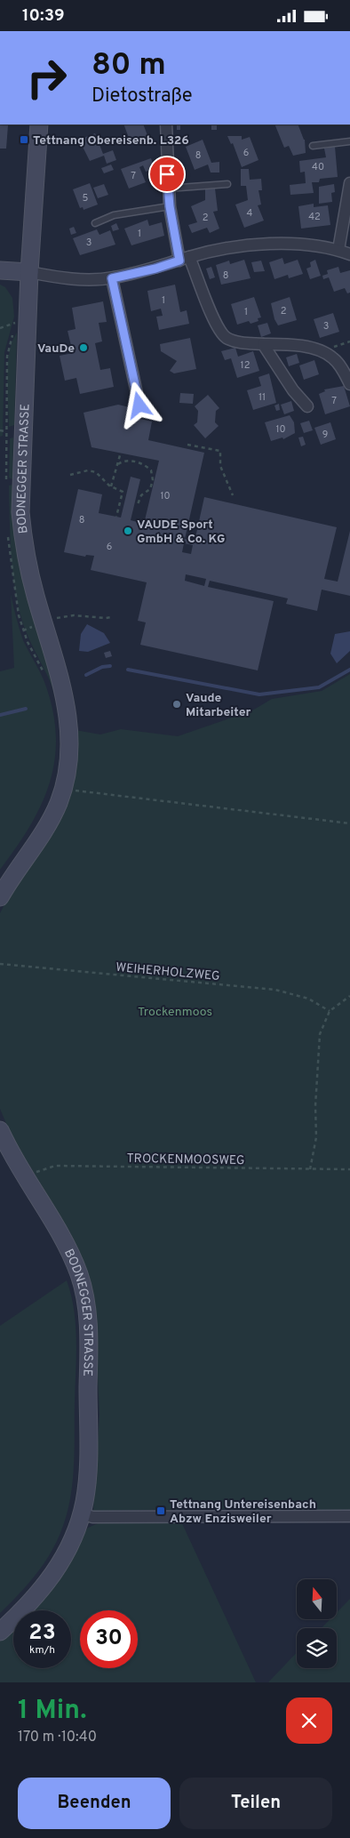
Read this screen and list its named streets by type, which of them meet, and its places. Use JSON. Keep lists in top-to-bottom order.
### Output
{
  "streets": {
    "main road": ["BODNEGGER STRASSE"],
    "path": ["WEIHERHOLZWEG", "TROCKENMOOSWEG"]
  },
  "crossings": [
    ["BODNEGGER STRASSE", "TROCKENMOOSWEG"]
  ],
  "parks": ["Trockenmoos"],
  "places": {
    "transit": ["Tettnang Obereisenb. L326", "Tettnang Untereisenbach Abzw Enzisweiler"],
    "other": ["VauDe", "VAUDE Sport GmbH & Co. KG", "Vaude Mitarbeiter"]
  },
  "house_numbers": [
    "6",
    "8",
    "40",
    "7",
    "5",
    "4",
    "42",
    "2",
    "1",
    "3",
    "8",
    "1",
    "2",
    "1",
    "3",
    "12",
    "11",
    "7",
    "10",
    "9",
    "10",
    "8",
    "6"
  ],
  "north": "top",
  "page": {
    "status": "10:39",
    "turn": ["80 m", "Dietostraße"],
    "speed": "23 km/h",
    "limit": "30",
    "heading": ["1 Min.", "170 m · 10:40"],
    "buttons": ["Beenden", "Teilen"]
  }
}
